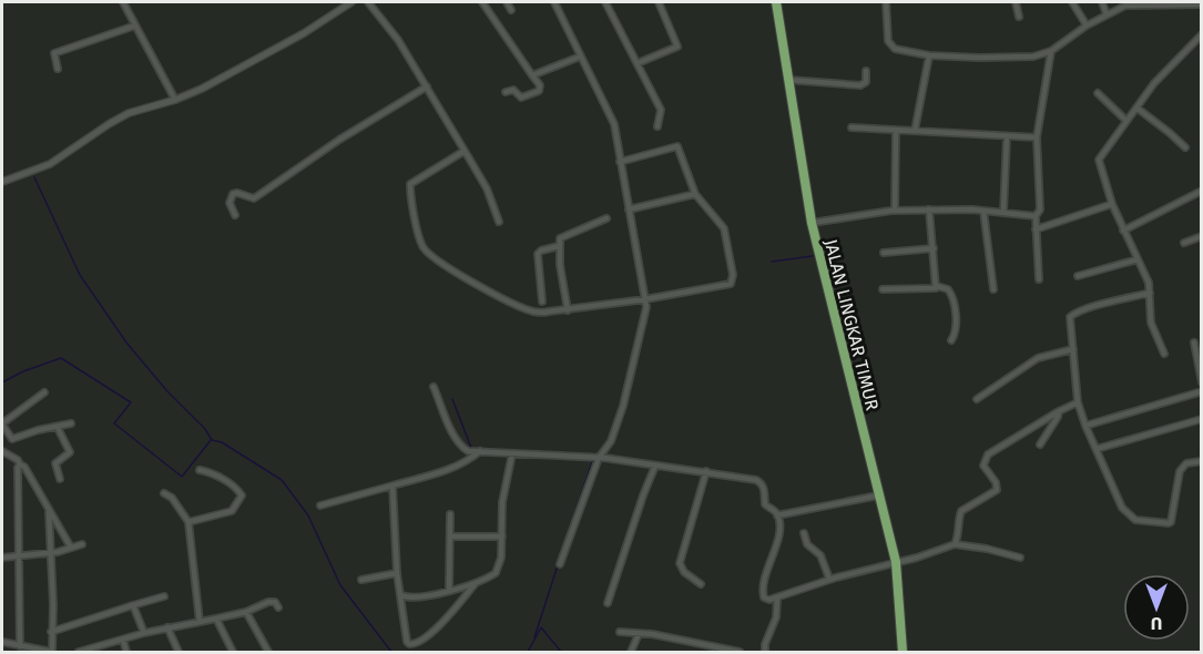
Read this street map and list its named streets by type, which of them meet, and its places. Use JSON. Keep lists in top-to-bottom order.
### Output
{
  "streets": {
    "highway": ["JALAN LINGKAR TIMUR"]
  },
  "north": "bottom"
}
